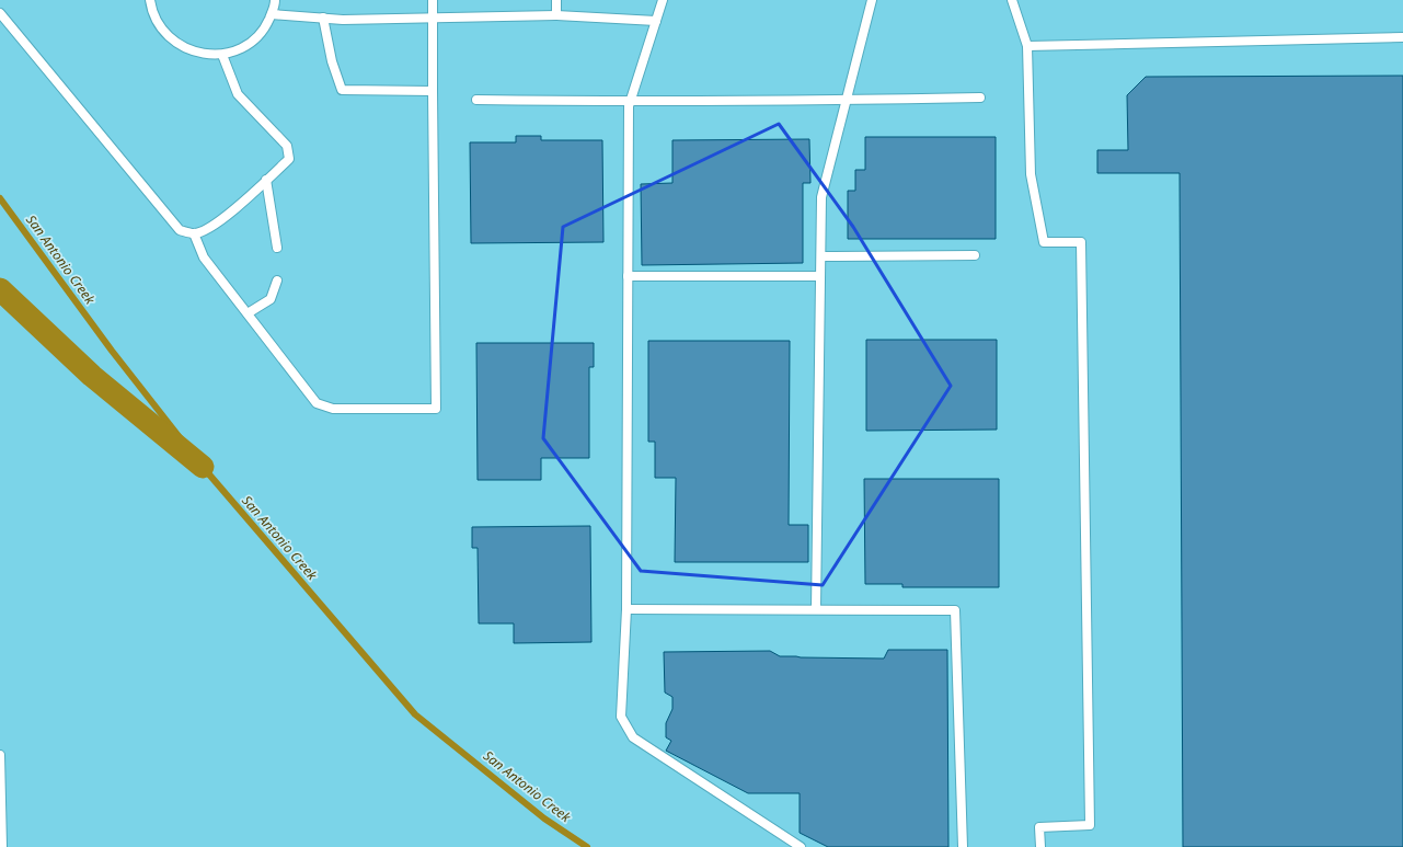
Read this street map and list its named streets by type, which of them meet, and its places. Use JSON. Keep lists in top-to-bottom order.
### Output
{
  "water": ["San Antonio Creek"]
}
